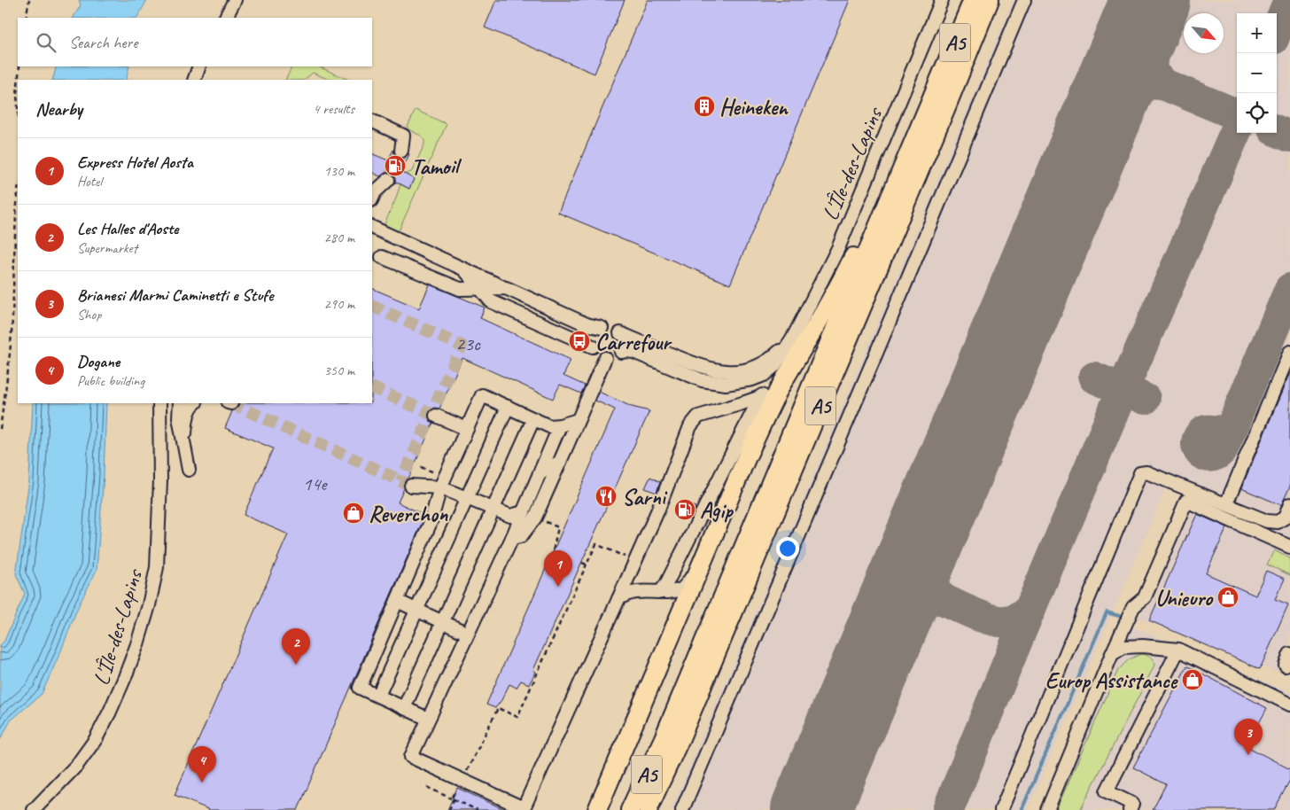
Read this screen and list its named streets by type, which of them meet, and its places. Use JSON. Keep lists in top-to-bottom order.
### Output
{
  "streets": {
    "highway": ["A5"],
    "street": ["L'Île-des-Lapins"]
  },
  "places": {
    "building": ["Heineken"],
    "fuel station": ["Tamoil", "Agip"],
    "bus stop": ["Carrefour"],
    "restaurant": ["Sarni"],
    "shop": ["Reverchon", "Unieuro", "Europ Assistance"]
  },
  "house_numbers": ["23c", "14e"],
  "north": "bottom right",
  "page": {
    "map_buttons": ["+", "−"],
    "search": "Search here",
    "heading": ["Nearby", "4 results"],
    "list": [
      {
        "mark": "1",
        "name": "Express Hotel Aosta",
        "note": "Hotel",
        "value": "130 m"
      },
      {
        "mark": "2",
        "name": "Les Halles d'Aoste",
        "note": "Supermarket",
        "value": "280 m"
      },
      {
        "mark": "3",
        "name": "Brianesi Marmi Caminetti e Stufe",
        "note": "Shop",
        "value": "290 m"
      },
      {
        "mark": "4",
        "name": "Dogane",
        "note": "Public building",
        "value": "350 m"
      }
    ],
    "pins": [
      "1",
      "2",
      "3",
      "4"
    ]
  }
}
